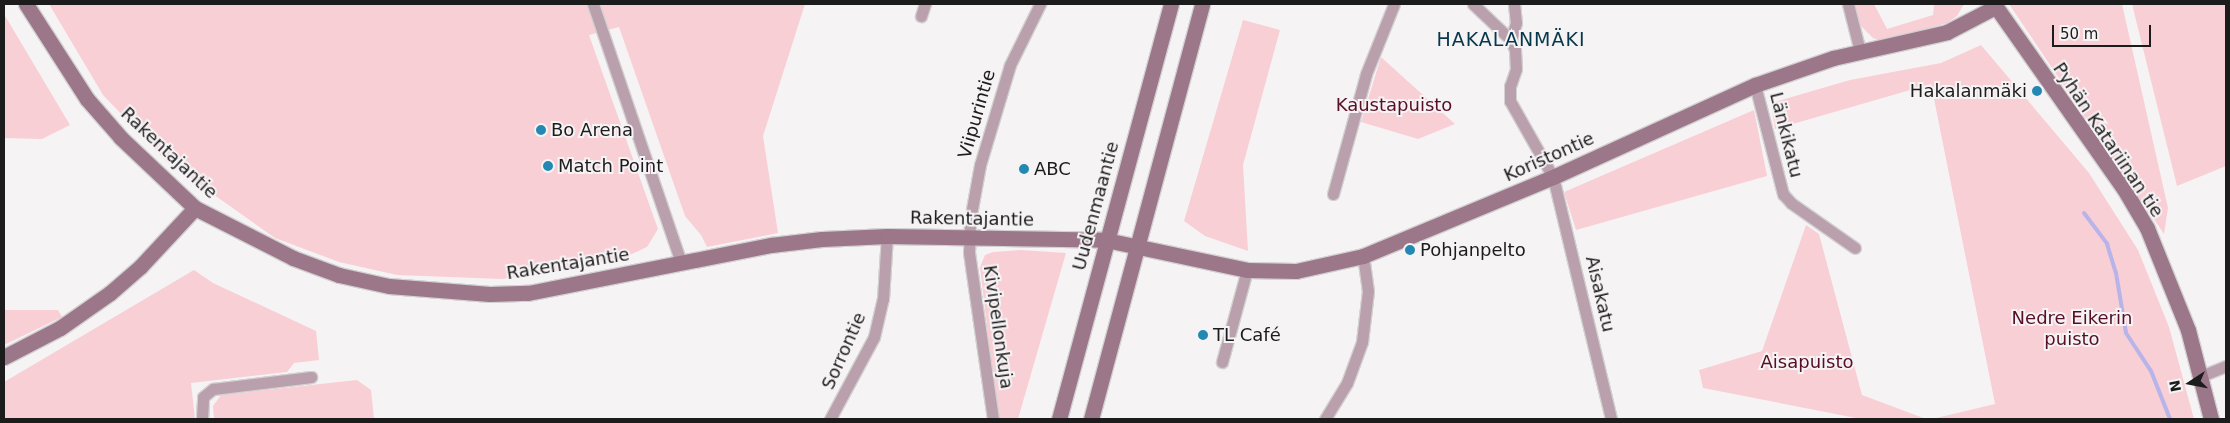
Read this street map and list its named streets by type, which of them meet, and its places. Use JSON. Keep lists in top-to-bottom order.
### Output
{
  "streets": {
    "street": [
      "Viipurintie",
      "Länkikatu",
      "Pyhän Katariinan tie",
      "Rakentajantie",
      "Koristontie",
      "Uudenmaantie",
      "Aisakatu",
      "Kivipellonkuja",
      "Sorrontie"
    ]
  },
  "crossings": [
    ["Viipurintie", "Rakentajantie"],
    ["Viipurintie", "Kivipellonkuja"],
    ["Länkikatu", "Koristontie"],
    ["Pyhän Katariinan tie", "Koristontie"],
    ["Rakentajantie", "Koristontie"],
    ["Rakentajantie", "Uudenmaantie"],
    ["Rakentajantie", "Kivipellonkuja"],
    ["Rakentajantie", "Sorrontie"],
    ["Koristontie", "Uudenmaantie"],
    ["Koristontie", "Aisakatu"]
  ],
  "districts": ["HAKALANMÄKI"],
  "parks": ["Kaustapuisto", "Nedre Eikerin puisto", "Aisapuisto"],
  "places": [
    "Hakalanmäki",
    "Bo Arena",
    "Match Point",
    "ABC",
    "Pohjanpelto",
    "TL Café"
  ],
  "scale_bar": "50 m",
  "north": "left"
}
